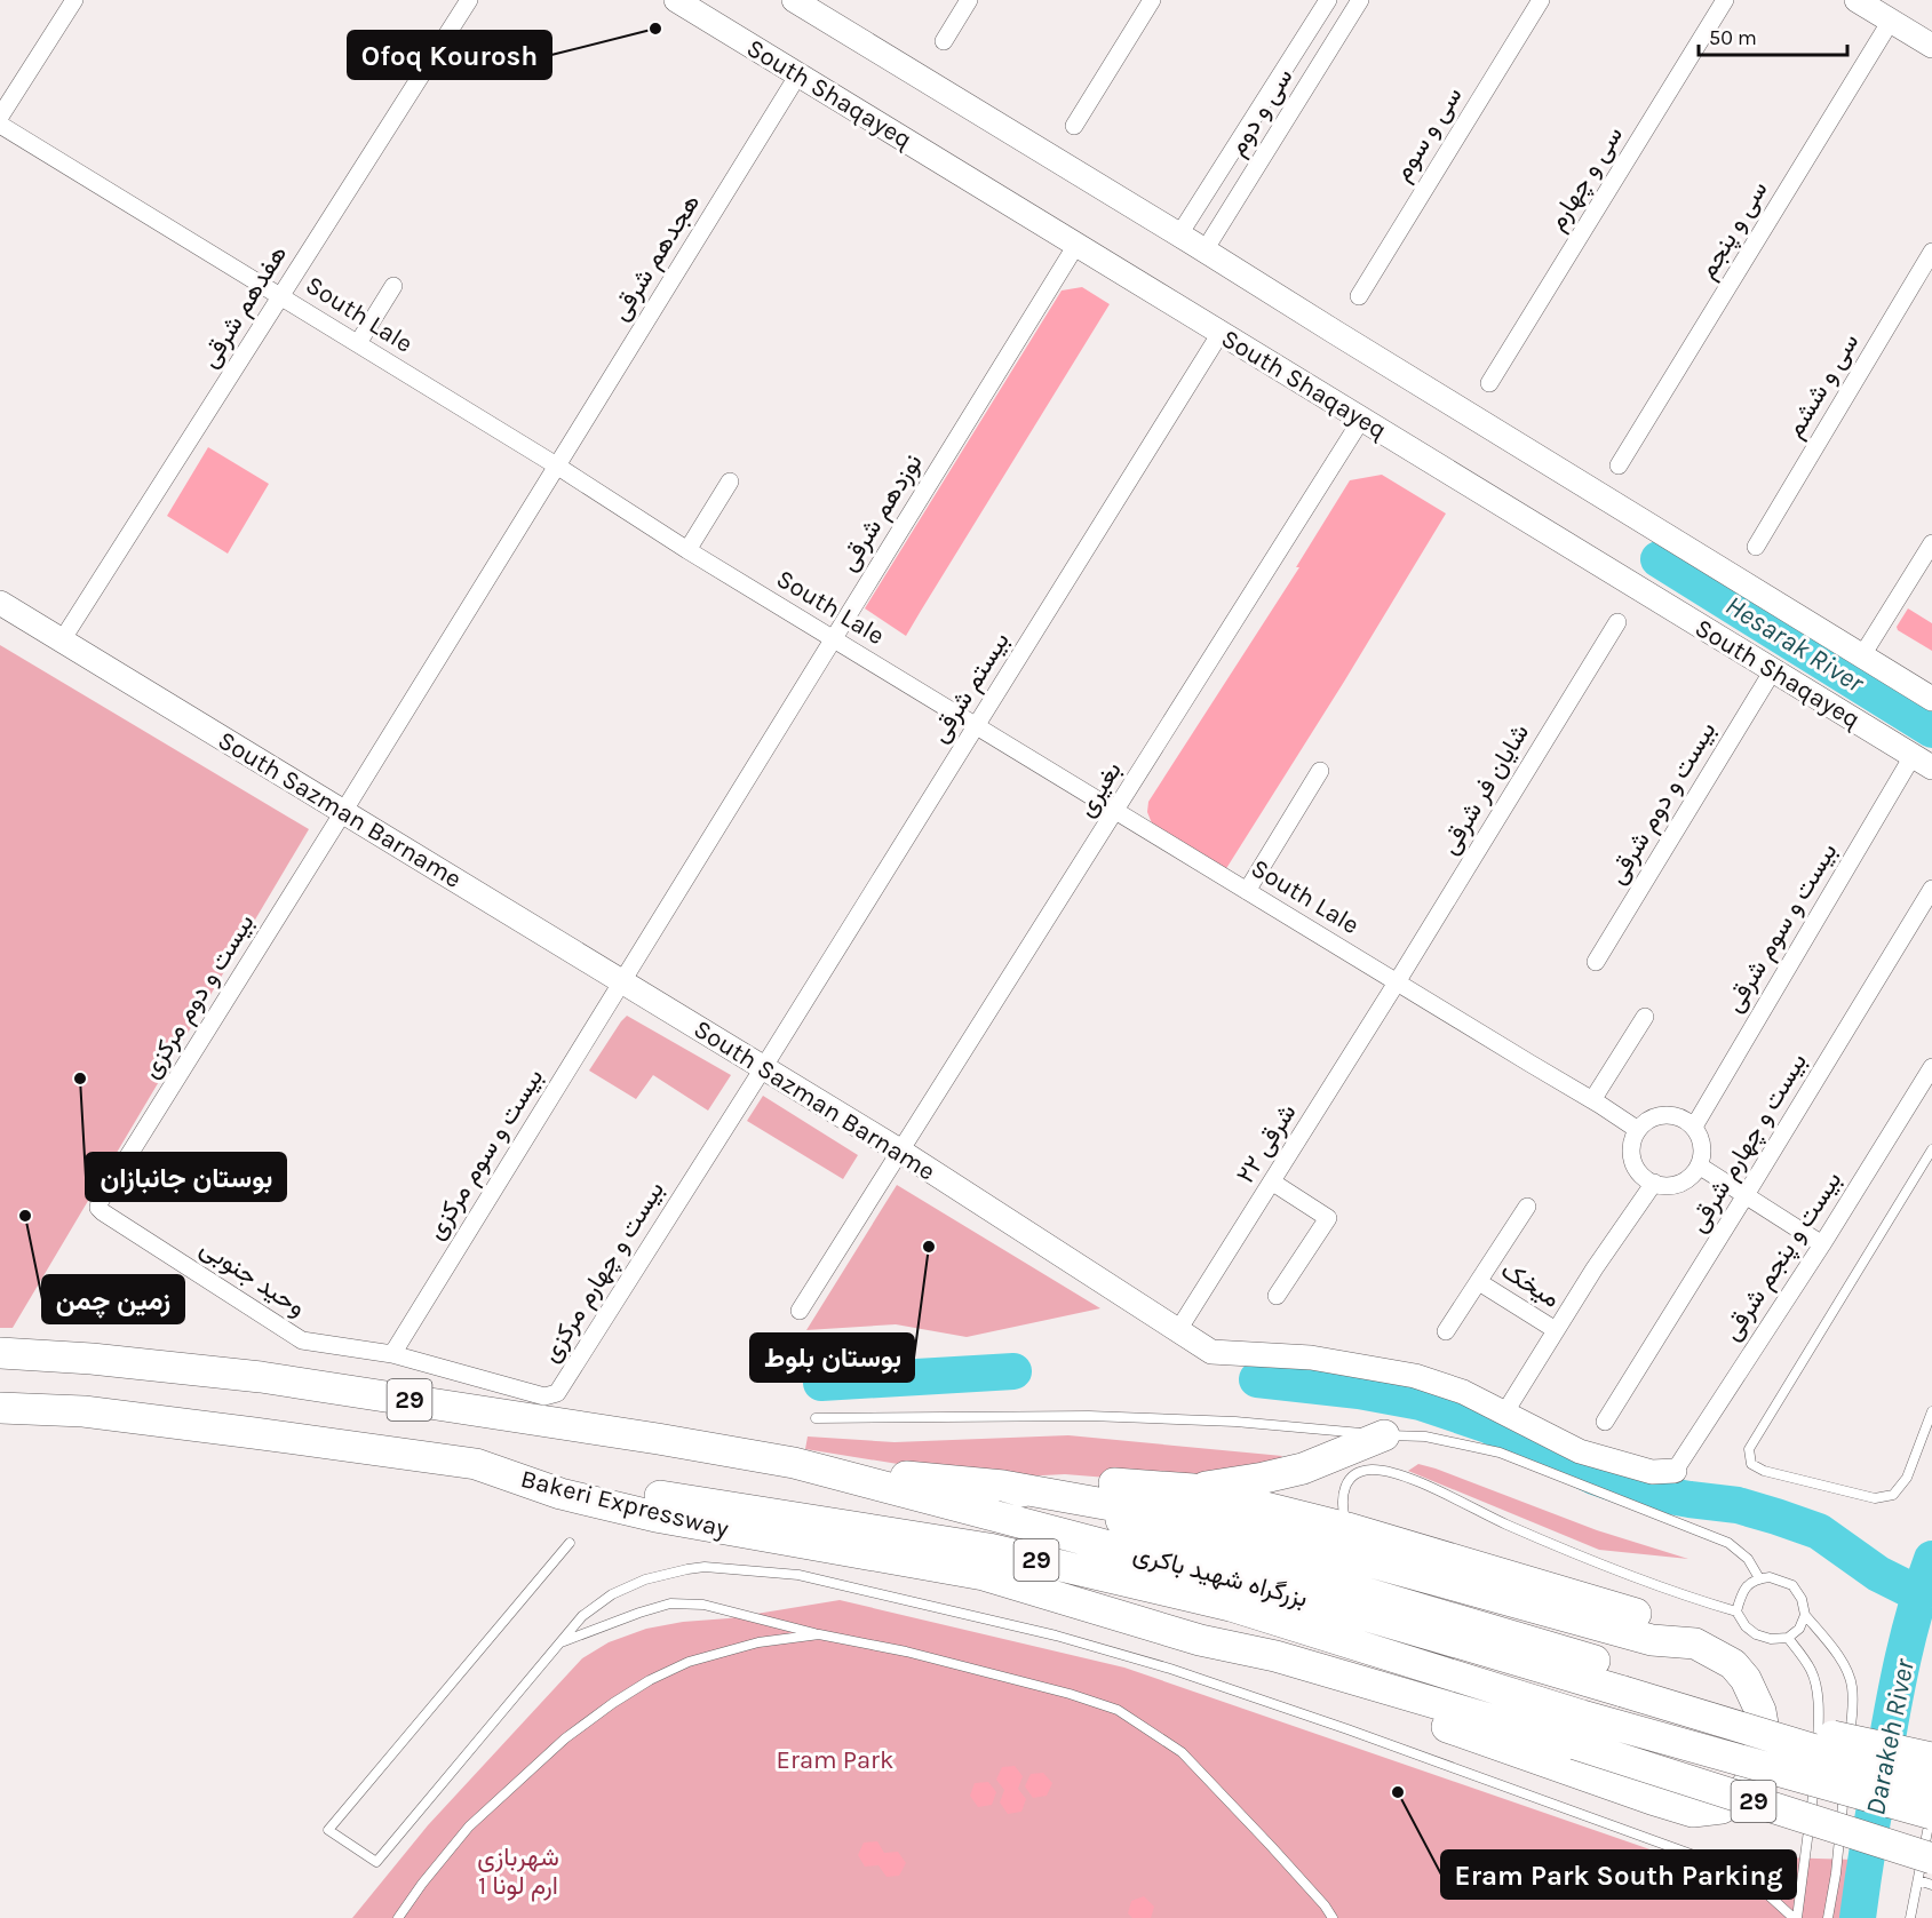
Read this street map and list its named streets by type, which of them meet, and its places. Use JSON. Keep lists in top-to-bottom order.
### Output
{
  "streets": {
    "highway": ["29", "Bakeri Expressway", "بزرگراه شهید باکری"],
    "main road": ["South Shaqayeq", "South Sazman Barname"],
    "street": [
      "سی و دوم",
      "سی و سوم",
      "سی و چهارم",
      "سی و پنجم",
      "هجدهم شرقی",
      "هفدهم شرقی",
      "South Lale",
      "سی و ششم",
      "نوزدهم شرقی",
      "بیستم شرقی",
      "بغیری",
      "شایان فر شرقی",
      "بیست و دوم شرقی",
      "بیست و سوم شرقی",
      "بیست و دوم مرکزی",
      "بیست و چهارم شرقی",
      "۲۲ شرقی",
      "بیست و سوم مرکزی",
      "بیست و پنجم شرقی",
      "بیست و چهارم مرکزی",
      "وحید جنوبی",
      "میخک"
    ]
  },
  "crossings": [
    ["South Shaqayeq", "هجدهم شرقی"],
    ["South Shaqayeq", "نوزدهم شرقی"],
    ["South Shaqayeq", "بیستم شرقی"],
    ["South Shaqayeq", "بغیری"],
    ["South Shaqayeq", "بیست و دوم شرقی"],
    ["South Shaqayeq", "بیست و سوم شرقی"],
    ["هجدهم شرقی", "South Lale"],
    ["هجدهم شرقی", "South Sazman Barname"],
    ["هجدهم شرقی", "بیست و دوم مرکزی"],
    ["هفدهم شرقی", "South Lale"],
    ["هفدهم شرقی", "South Sazman Barname"],
    ["South Lale", "نوزدهم شرقی"],
    ["South Lale", "بیستم شرقی"],
    ["South Lale", "بغیری"],
    ["South Lale", "شایان فر شرقی"],
    ["South Lale", "بیست و سوم شرقی"],
    ["South Lale", "۲۲ شرقی"],
    ["نوزدهم شرقی", "South Sazman Barname"],
    ["نوزدهم شرقی", "بیست و سوم مرکزی"],
    ["بیستم شرقی", "South Sazman Barname"],
    ["بیستم شرقی", "بیست و چهارم مرکزی"],
    ["بغیری", "South Sazman Barname"],
    ["شایان فر شرقی", "۲۲ شرقی"],
    ["South Sazman Barname", "بیست و دوم مرکزی"],
    ["South Sazman Barname", "۲۲ شرقی"],
    ["South Sazman Barname", "بیست و سوم مرکزی"],
    ["South Sazman Barname", "بیست و پنجم شرقی"],
    ["South Sazman Barname", "بیست و چهارم مرکزی"],
    ["بیست و دوم مرکزی", "وحید جنوبی"],
    ["بیست و سوم مرکزی", "بیست و چهارم مرکزی"],
    ["بیست و سوم مرکزی", "وحید جنوبی"],
    ["بیست و چهارم مرکزی", "وحید جنوبی"],
    ["29", "Bakeri Expressway"],
    ["29", "بزرگراه شهید باکری"]
  ],
  "water": ["Hesarak River", "Darakeh River"],
  "parks": ["Eram Park", "شهربازی ارم لونا 1"],
  "places": [
    "Ofoq Kourosh",
    "بوستان جانبازان",
    "زمین چمن",
    "بوستان بلوط",
    "Eram Park South Parking"
  ],
  "scale_bar": "50 m"
}
